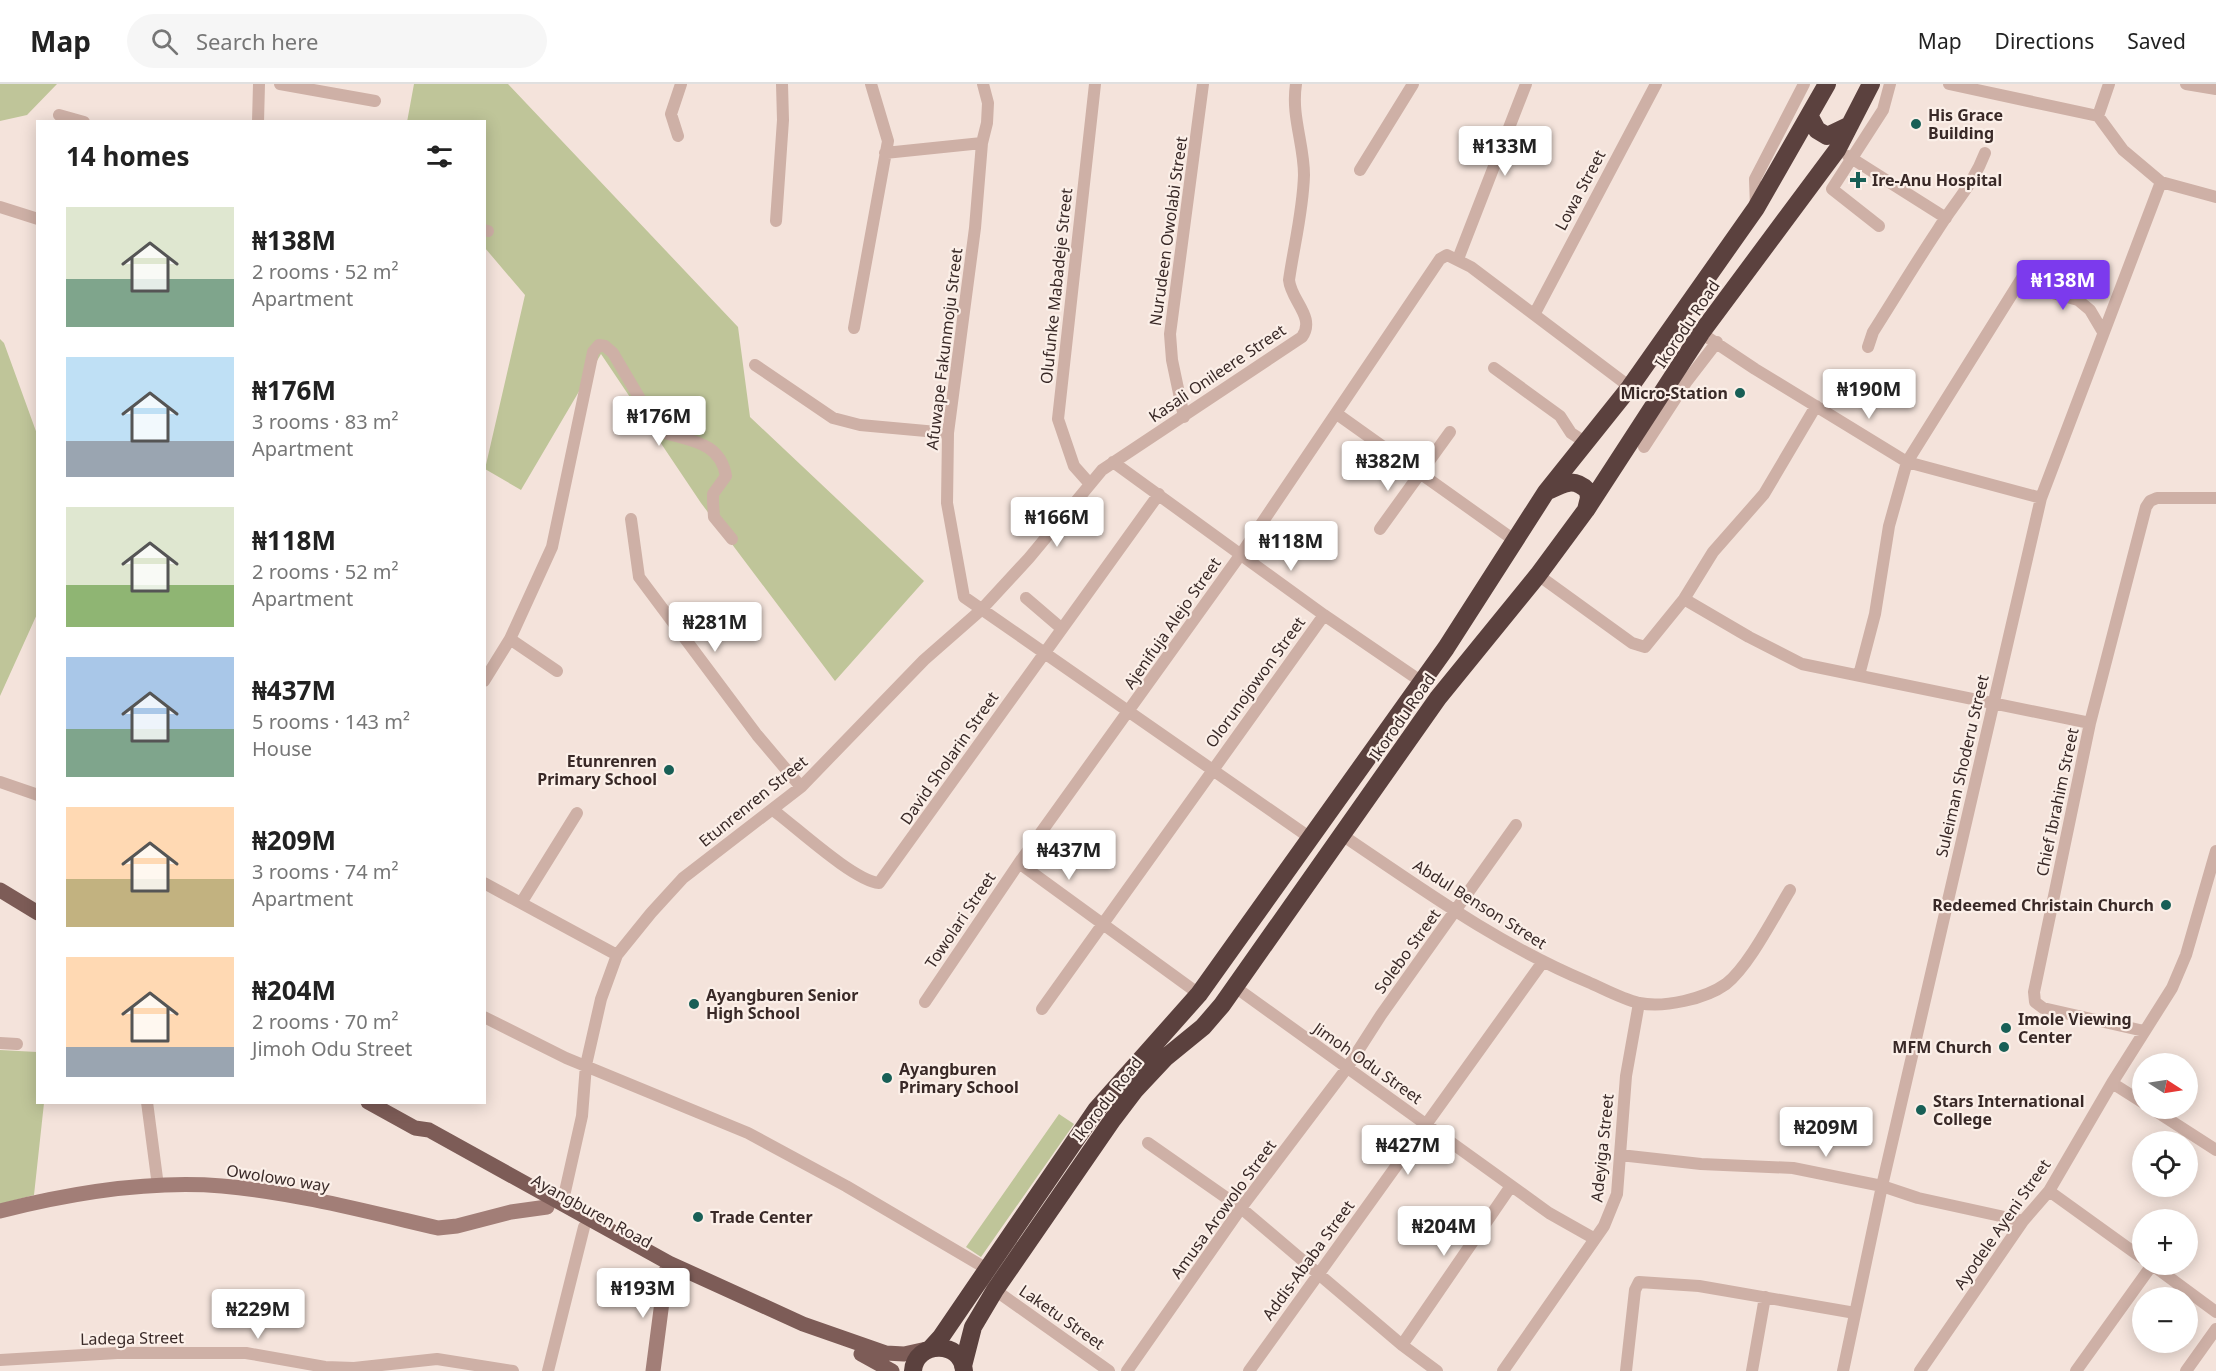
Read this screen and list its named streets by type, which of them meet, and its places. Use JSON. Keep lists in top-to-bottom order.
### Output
{
  "streets": {
    "highway": ["Ikorodu Road"],
    "main road": ["Ayangburen Road"],
    "street": [
      "Lowa Street",
      "Nurudeen Owolabi Street",
      "Olufunke Mabadeje Street",
      "Afuwape Fakunmoju Street",
      "Kasali Onileere Street",
      "Ajenifuja Alejo Street",
      "Olorunojowon Street",
      "David Sholarin Street",
      "Suleiman Shoderu Street",
      "Etunrenren Street",
      "Chief Ibrahim Street",
      "Abdul Benson Street",
      "Towolari Street",
      "Solebo Street",
      "Jimoh Odu Street",
      "Adeyiga Street",
      "Owolowo way",
      "Amusa Arowolo Street",
      "Ayodele Ayeni Street",
      "Addis-Ababa Street",
      "Laketu Street",
      "Ladega Street"
    ]
  },
  "crossings": [
    ["Nurudeen Owolabi Street", "Kasali Onileere Street"],
    ["Olufunke Mabadeje Street", "Etunrenren Street"],
    ["Ikorodu Road", "Afuwape Fakunmoju Street"],
    ["Ikorodu Road", "Abdul Benson Street"],
    ["Ikorodu Road", "Jimoh Odu Street"],
    ["Ikorodu Road", "Laketu Street"],
    ["Afuwape Fakunmoju Street", "Ajenifuja Alejo Street"],
    ["Afuwape Fakunmoju Street", "Olorunojowon Street"],
    ["Afuwape Fakunmoju Street", "David Sholarin Street"],
    ["Afuwape Fakunmoju Street", "Etunrenren Street"],
    ["Afuwape Fakunmoju Street", "Towolari Street"],
    ["Kasali Onileere Street", "Etunrenren Street"],
    ["Ajenifuja Alejo Street", "Towolari Street"],
    ["David Sholarin Street", "Etunrenren Street"],
    ["Etunrenren Street", "Owolowo way"],
    ["Etunrenren Street", "Ayangburen Road"],
    ["Chief Ibrahim Street", "Ayodele Ayeni Street"],
    ["Abdul Benson Street", "Solebo Street"],
    ["Abdul Benson Street", "Adeyiga Street"],
    ["Abdul Benson Street", "Addis-Ababa Street"],
    ["Solebo Street", "Jimoh Odu Street"],
    ["Solebo Street", "Amusa Arowolo Street"],
    ["Jimoh Odu Street", "Adeyiga Street"],
    ["Jimoh Odu Street", "Amusa Arowolo Street"],
    ["Jimoh Odu Street", "Addis-Ababa Street"],
    ["Owolowo way", "Ayangburen Road"]
  ],
  "places": {
    "other": [
      "His Grace Building",
      "Micro-Station",
      "Etunrenren Primary School",
      "Redeemed Christain Church",
      "Ayangburen Senior High School",
      "Imole Viewing Center",
      "MFM Church",
      "Ayangburen Primary School",
      "Stars International College",
      "Trade Center"
    ],
    "health": ["Ire-Anu Hospital"]
  },
  "north": "right",
  "page": {
    "header": "Map",
    "search": "Search here",
    "nav": ["Map", "Directions", "Saved"],
    "heading": "14 homes",
    "price": [
      "₦133M",
      "₦138M",
      "₦190M",
      "₦176M",
      "₦382M",
      "₦166M",
      "₦118M",
      "₦281M",
      "₦437M",
      "₦209M",
      "₦427M",
      "₦204M",
      "₦193M",
      "₦229M"
    ],
    "list": [
      {
        "name": "₦138M",
        "note": "2 rooms · 52 m² · Apartment"
      },
      {
        "name": "₦176M",
        "note": "3 rooms · 83 m² · Apartment"
      },
      {
        "name": "₦118M",
        "note": "2 rooms · 52 m² · Apartment"
      },
      {
        "name": "₦437M",
        "note": "5 rooms · 143 m² · House"
      },
      {
        "name": "₦209M",
        "note": "3 rooms · 74 m² · Apartment"
      },
      {
        "name": "₦204M",
        "note": "2 rooms · 70 m² · Jimoh Odu Street"
      }
    ],
    "map_buttons": ["+", "−"]
  }
}
